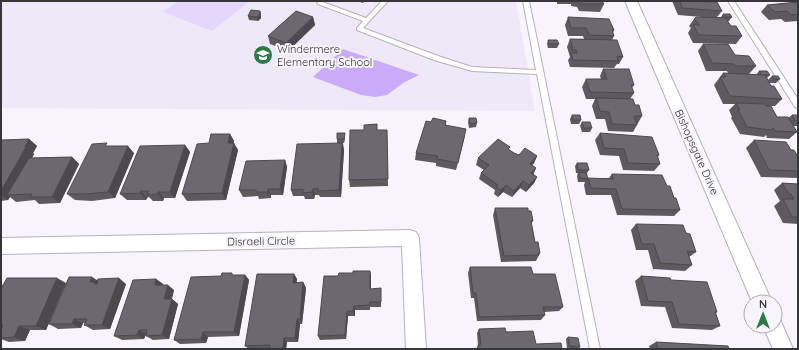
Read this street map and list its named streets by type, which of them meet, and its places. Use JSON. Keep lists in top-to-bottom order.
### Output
{
  "streets": {
    "street": ["Bishopsgate Drive", "Disraeli Circle"]
  },
  "places": {
    "school or university": ["Windermere Elementary School"]
  },
  "north": "top"
}
